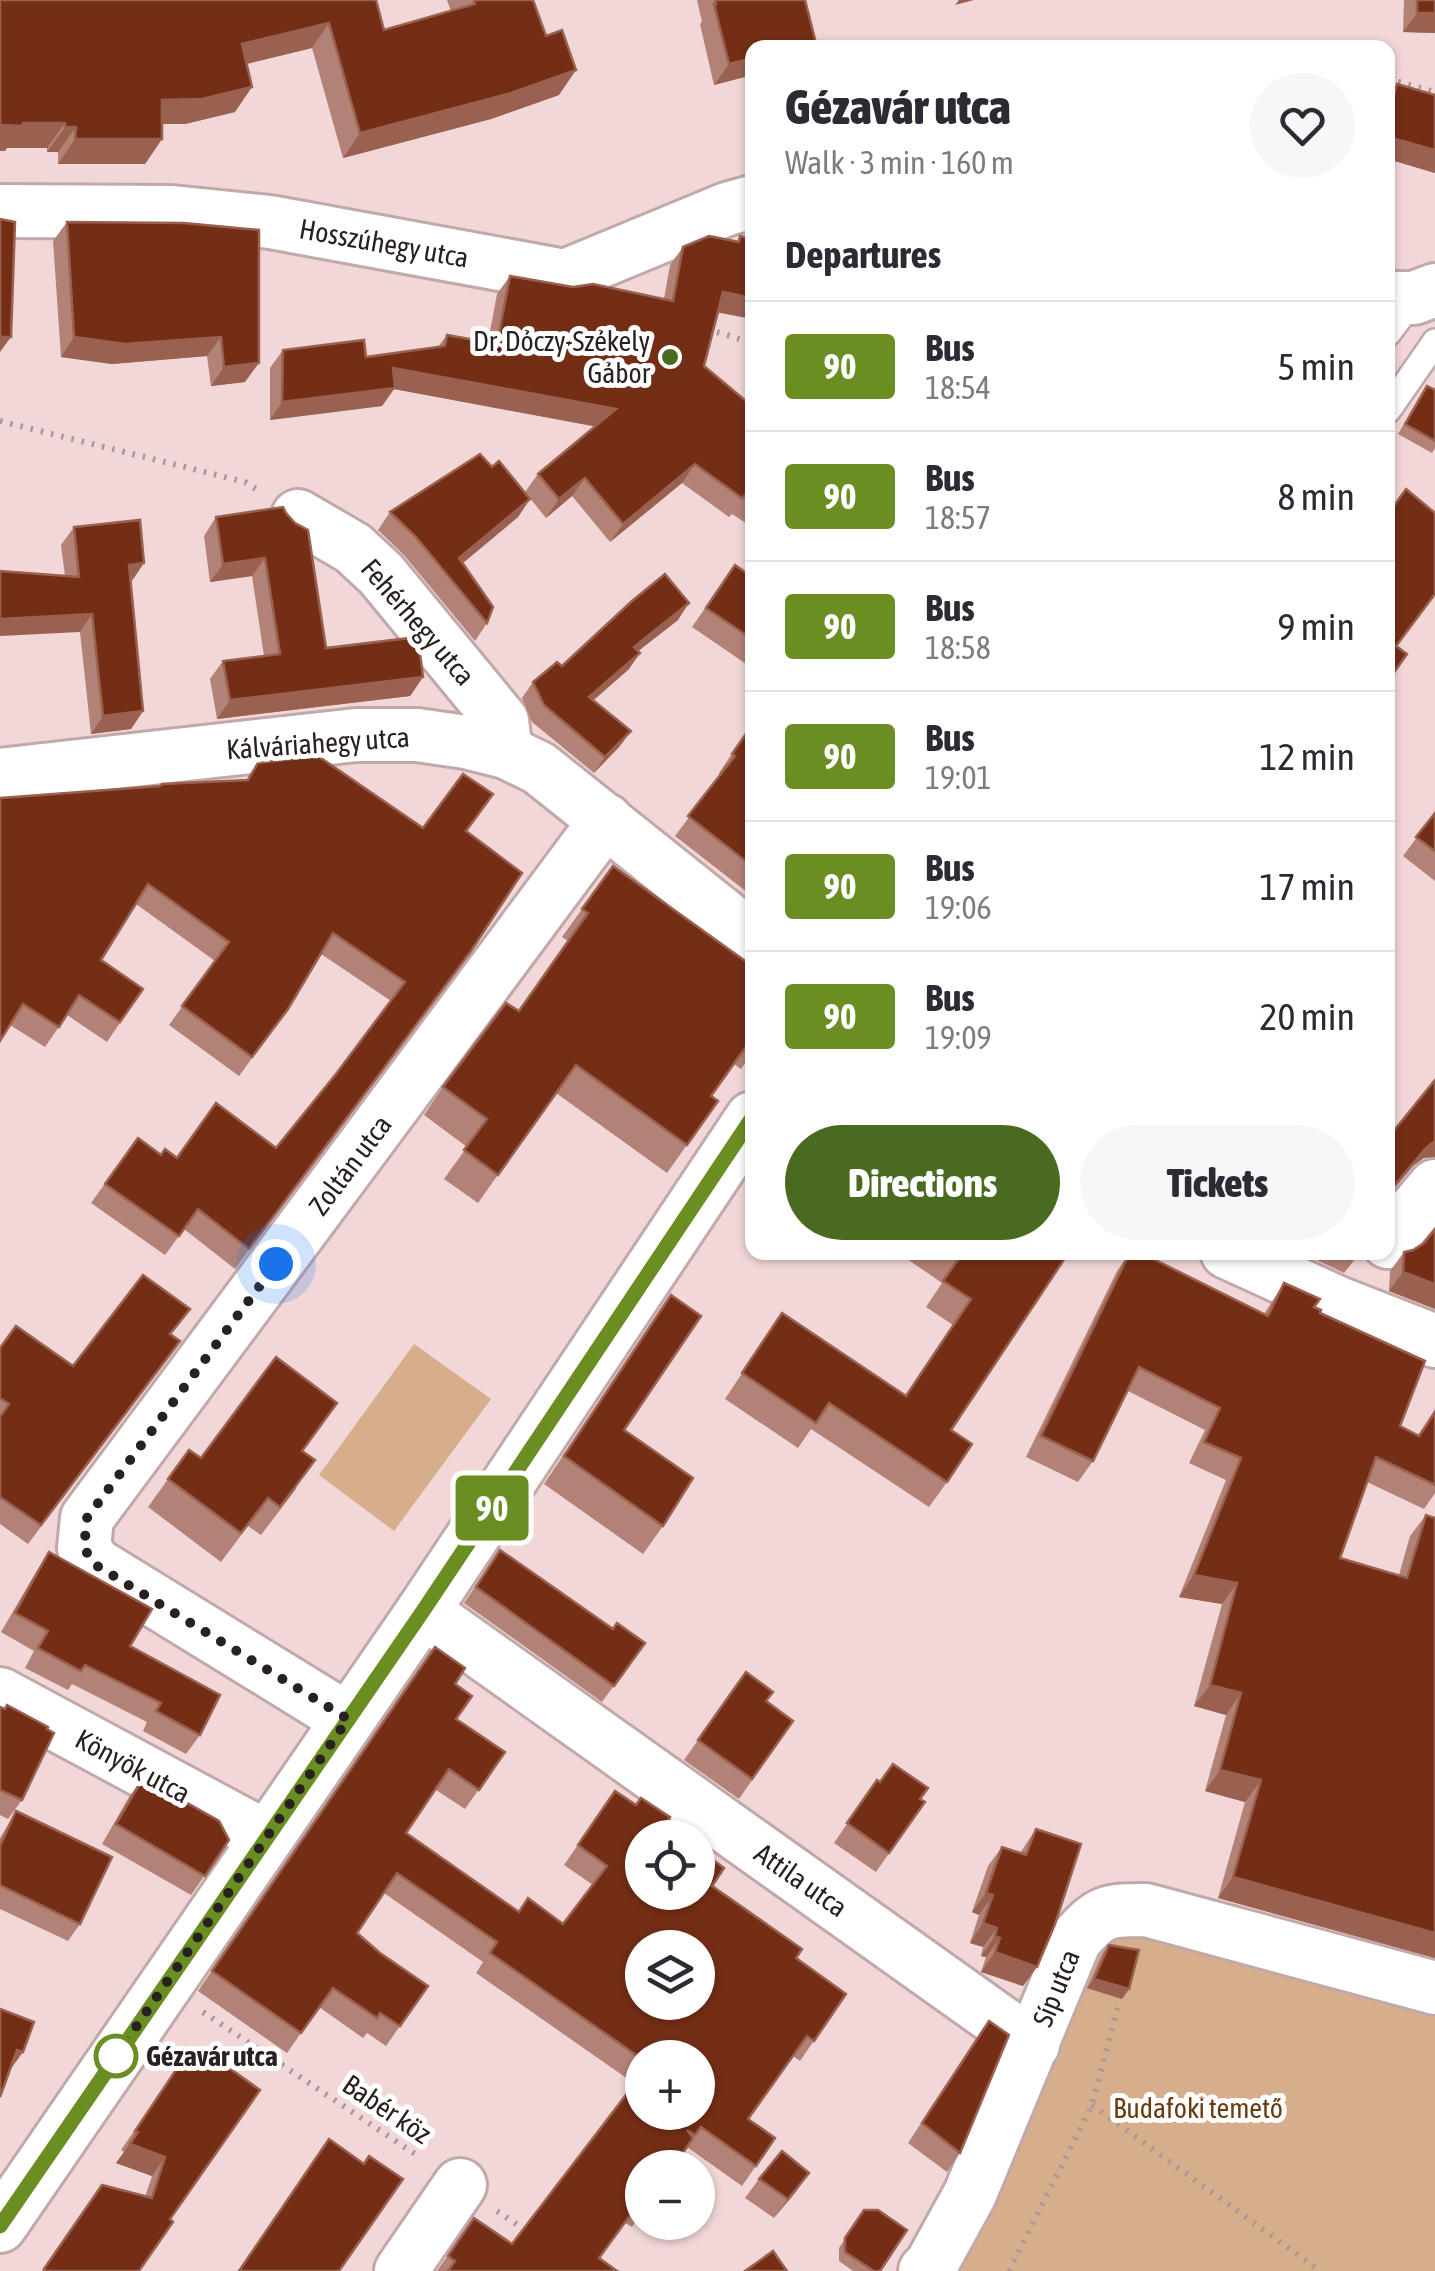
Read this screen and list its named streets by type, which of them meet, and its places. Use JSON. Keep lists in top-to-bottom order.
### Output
{
  "streets": {
    "street": [
      "Hosszúhegy utca",
      "Fehérhegy utca",
      "Kálváriahegy utca",
      "Zoltán utca",
      "Könyök utca",
      "Attila utca",
      "Síp utca"
    ],
    "path": ["Babér köz"]
  },
  "crossings": [
    ["Fehérhegy utca", "Kálváriahegy utca"],
    ["Kálváriahegy utca", "Zoltán utca"],
    ["Attila utca", "Síp utca"]
  ],
  "parks": ["Budafoki temető"],
  "places": ["Dr. Dóczy-Székely Gábor", "Gézavár utca"],
  "lines": ["bus line 90"],
  "page": {
    "on_map": "90",
    "heading": [
      ["Gézavár utca", "Walk · 3 min · 160 m"],
      "Departures"
    ],
    "list": [
      {
        "mark": "90",
        "name": "Bus",
        "note": "18:54",
        "value": "5 min"
      },
      {
        "mark": "90",
        "name": "Bus",
        "note": "18:57",
        "value": "8 min"
      },
      {
        "mark": "90",
        "name": "Bus",
        "note": "18:58",
        "value": "9 min"
      },
      {
        "mark": "90",
        "name": "Bus",
        "note": "19:01",
        "value": "12 min"
      },
      {
        "mark": "90",
        "name": "Bus",
        "note": "19:06",
        "value": "17 min"
      },
      {
        "mark": "90",
        "name": "Bus",
        "note": "19:09",
        "value": "20 min"
      }
    ],
    "buttons": ["Directions", "Tickets"],
    "map_buttons": ["+", "−"]
  }
}
